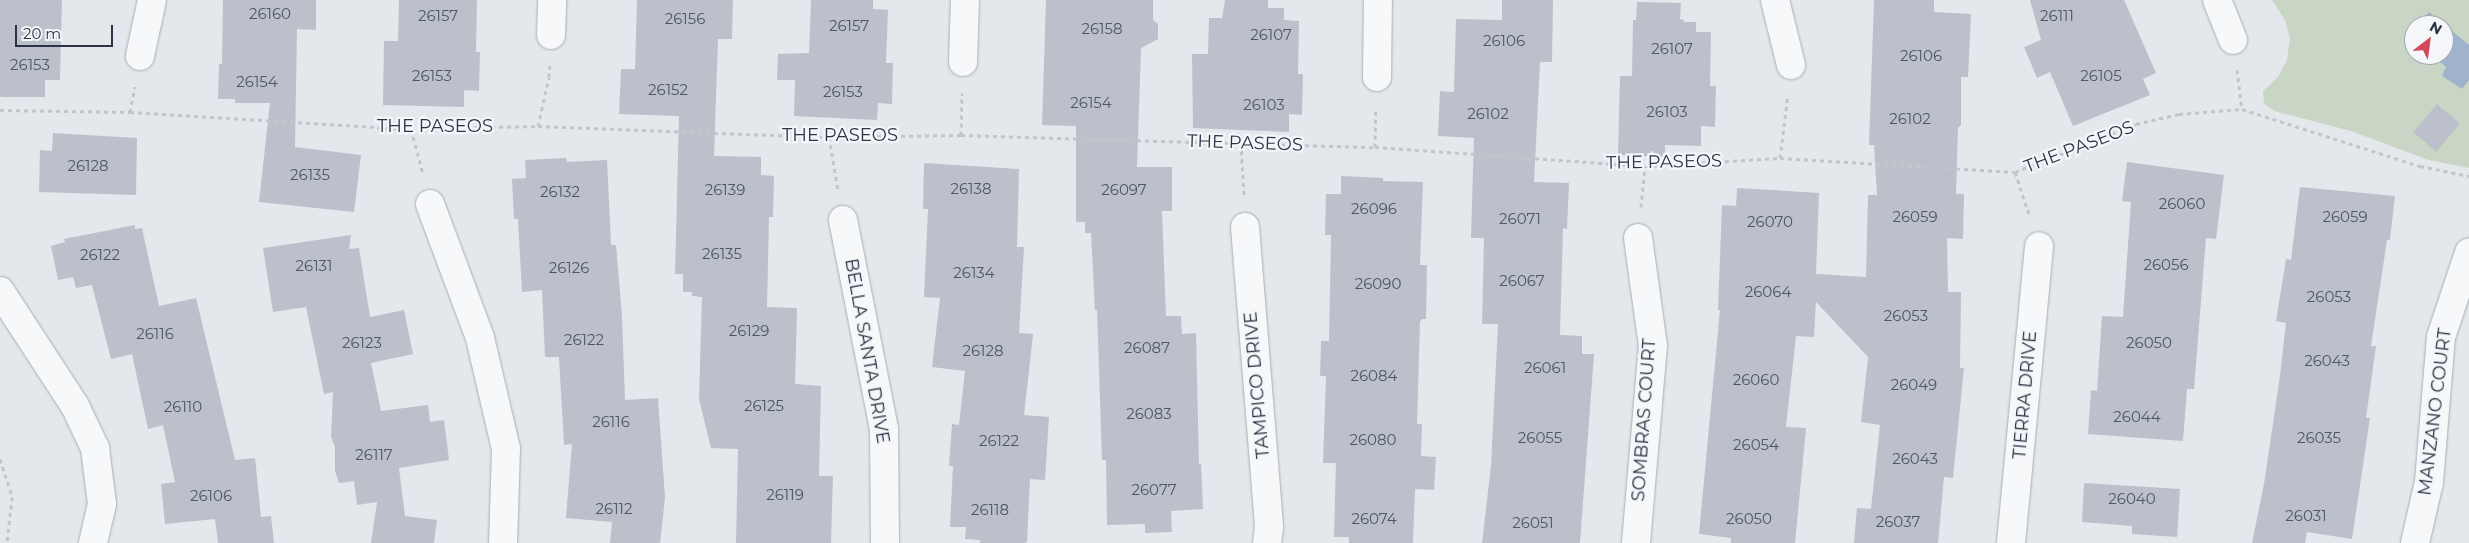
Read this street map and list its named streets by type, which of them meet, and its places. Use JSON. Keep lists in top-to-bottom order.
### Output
{
  "streets": {
    "street": [
      "BELLA SANTA DRIVE",
      "TAMPICO DRIVE",
      "TIERRA DRIVE",
      "MANZANO COURT",
      "SOMBRAS COURT"
    ],
    "path": ["THE PASEOS"]
  },
  "house_numbers": [
    "26160",
    "26157",
    "26111",
    "26156",
    "26157",
    "26158",
    "26107",
    "26106",
    "26107",
    "26106",
    "26153",
    "26153",
    "26105",
    "26154",
    "26152",
    "26153",
    "26154",
    "26103",
    "26103",
    "26102",
    "26102",
    "26128",
    "26135",
    "26138",
    "26139",
    "26097",
    "26132",
    "26060",
    "26096",
    "26059",
    "26059",
    "26071",
    "26070",
    "26135",
    "26122",
    "26056",
    "26131",
    "26126",
    "26134",
    "26067",
    "26090",
    "26064",
    "26053",
    "26053",
    "26129",
    "26116",
    "26122",
    "26123",
    "26050",
    "26087",
    "26128",
    "26043",
    "26061",
    "26084",
    "26060",
    "26049",
    "26125",
    "26110",
    "26083",
    "26044",
    "26116",
    "26055",
    "26035",
    "26080",
    "26122",
    "26054",
    "26117",
    "26043",
    "26077",
    "26119",
    "26106",
    "26040",
    "26112",
    "26118",
    "26031",
    "26074",
    "26050",
    "26037",
    "26051"
  ],
  "scale_bar": "20 m",
  "north": "top right"
}
